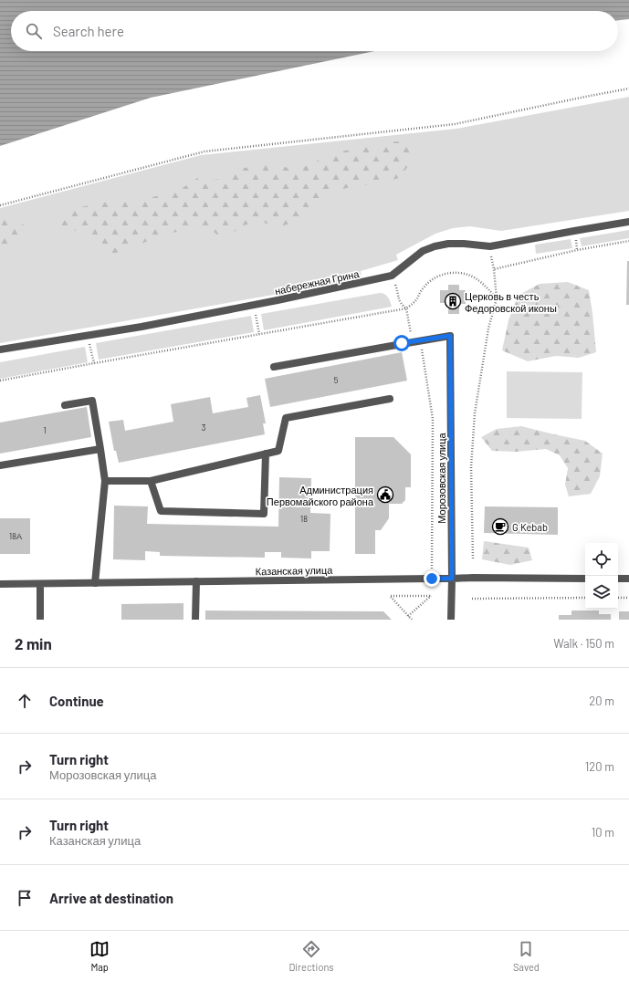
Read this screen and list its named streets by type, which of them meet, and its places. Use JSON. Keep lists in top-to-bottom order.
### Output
{
  "streets": {
    "street": ["набережная Грина", "Морозовская улица", "Казанская улица"]
  },
  "crossings": [
    ["Морозовская улица", "Казанская улица"]
  ],
  "places": {
    "building": ["Церковь в честь Федоровской иконы"],
    "public building": ["Администрация Первомайского района"],
    "cafe": ["G Kebab"]
  },
  "house_numbers": [
    "5",
    "3",
    "1",
    "18",
    "18А"
  ],
  "page": {
    "search": "Search here",
    "heading": ["2 min", "Walk · 150 m"],
    "list": [
      ["Continue", "20 m"],
      ["Turn right", "Морозовская улица", "120 m"],
      ["Turn right", "Казанская улица", "10 m"],
      "Arrive at destination"
    ],
    "nav": ["Map", "Directions", "Saved"]
  }
}
